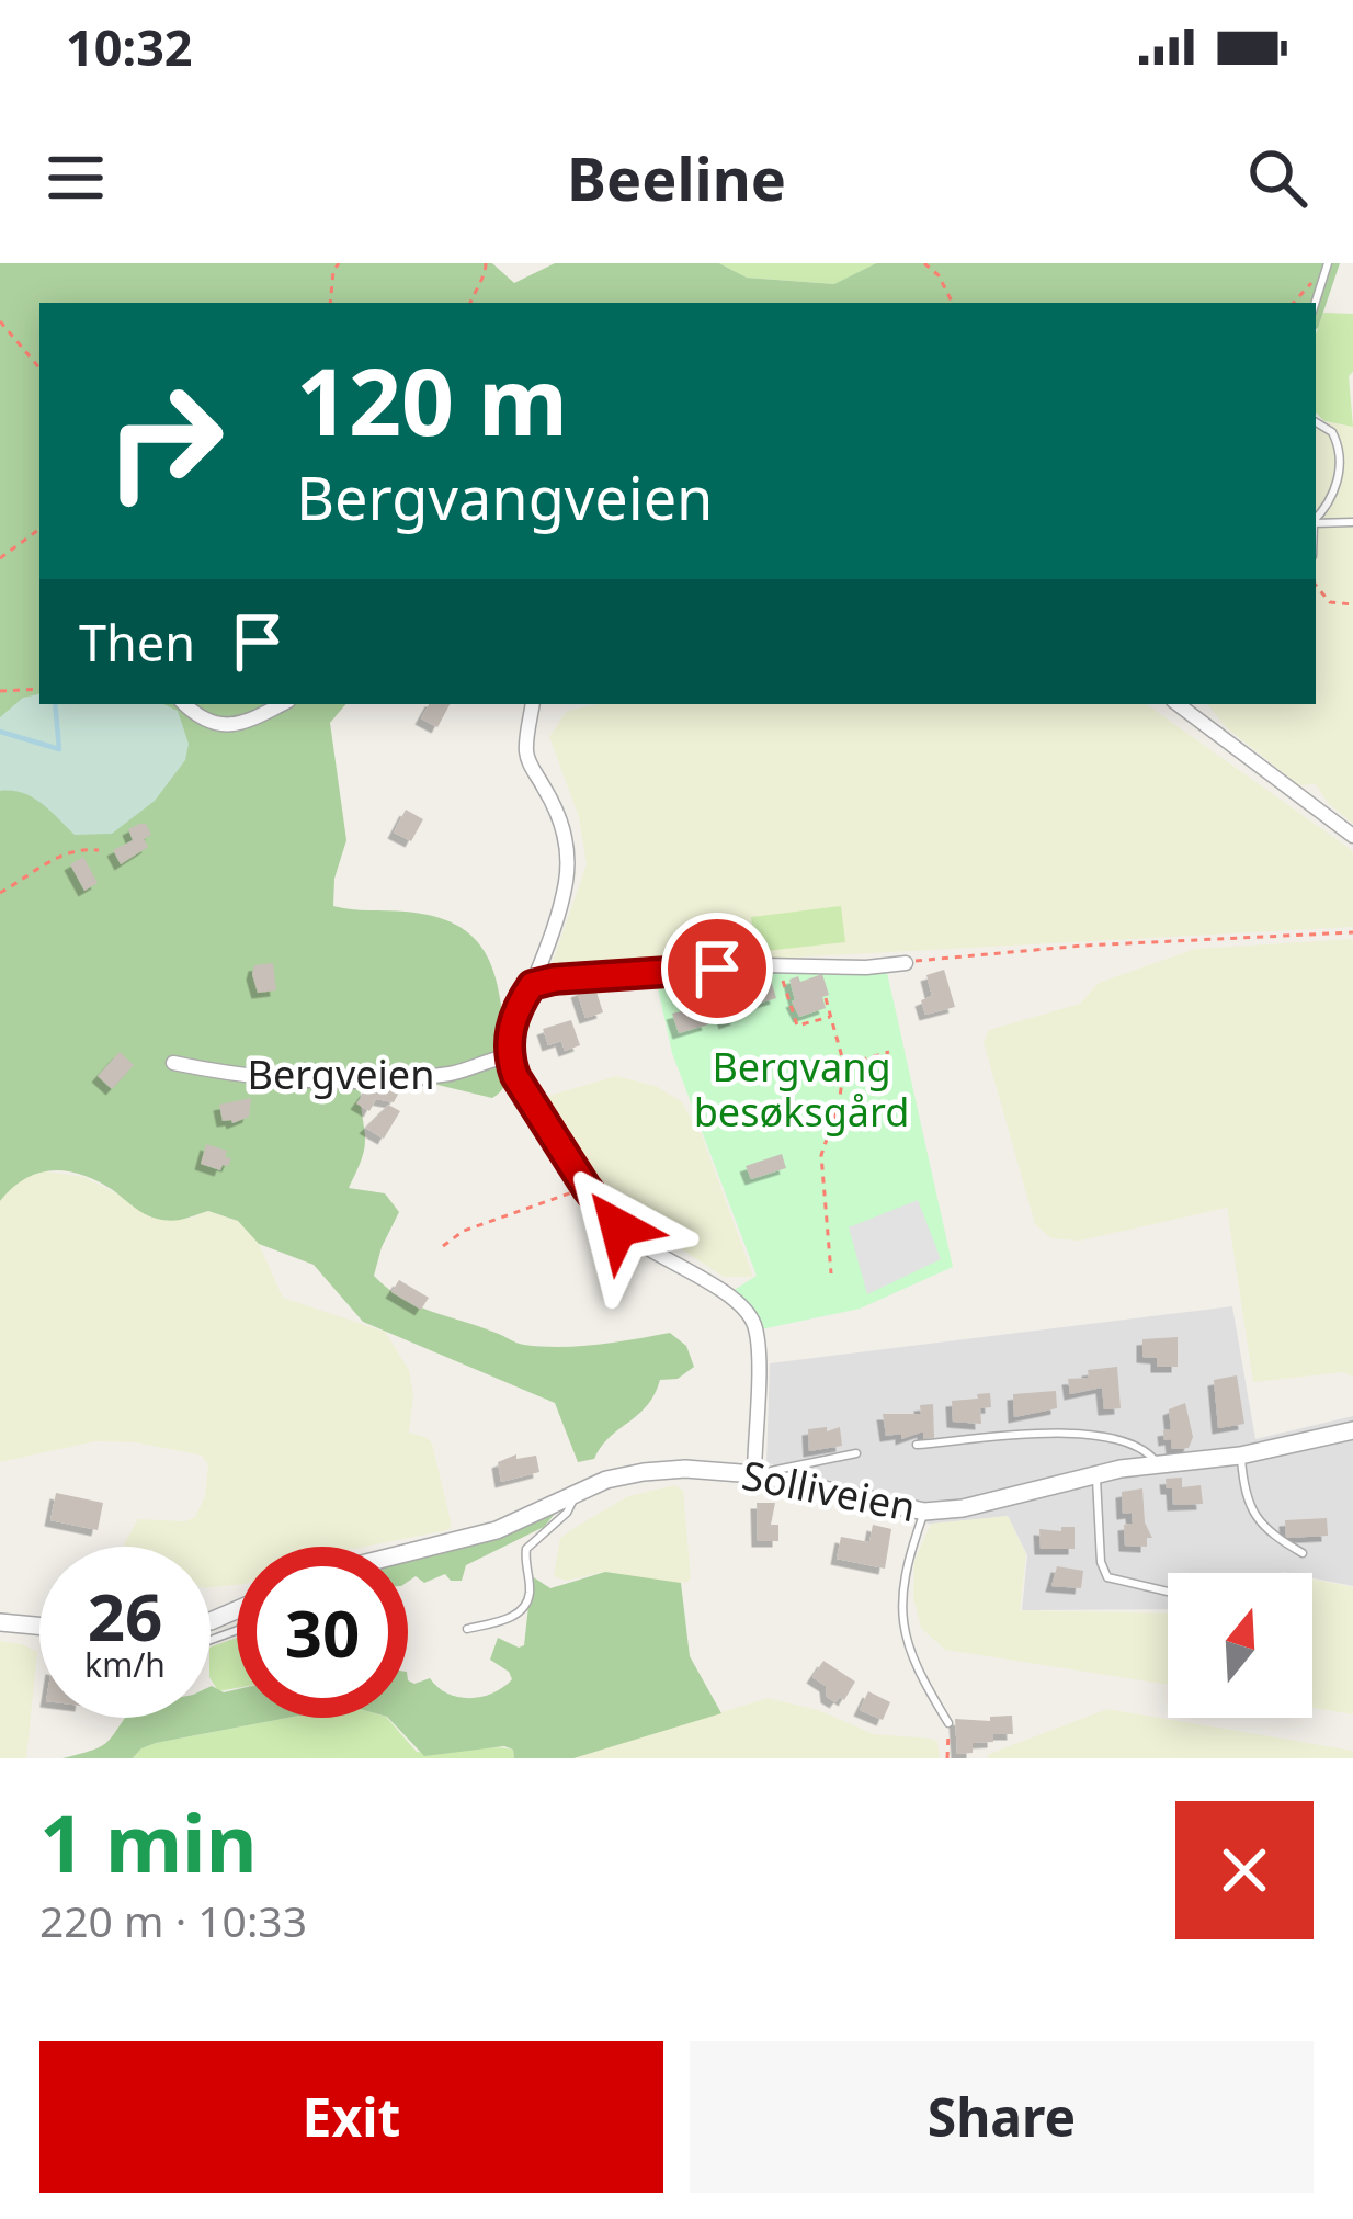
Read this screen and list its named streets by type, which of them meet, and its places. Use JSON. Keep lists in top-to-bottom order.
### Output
{
  "streets": {
    "street": ["Bergveien", "Solliveien"]
  },
  "parks": ["Bergvang besøksgård"],
  "north": "top",
  "page": {
    "status": "10:32",
    "header": "Beeline",
    "turn": ["120 m", "Bergvangveien"],
    "then": "Then",
    "speed": "26 km/h",
    "limit": "30",
    "heading": ["1 min", "220 m · 10:33"],
    "buttons": ["Exit", "Share"]
  }
}
